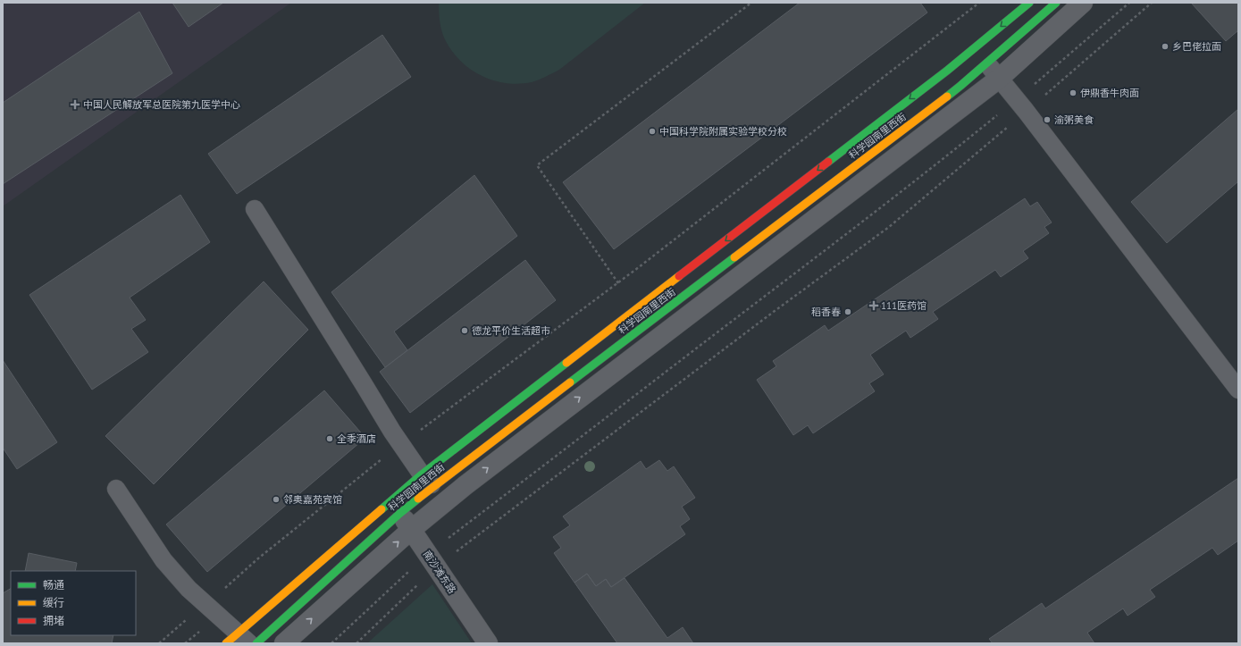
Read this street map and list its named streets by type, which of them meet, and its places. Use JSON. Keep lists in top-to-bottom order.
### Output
{
  "streets": {
    "street": ["科学园南里西街", "南沙滩东路"]
  },
  "crossings": [
    ["科学园南里西街", "南沙滩东路"]
  ],
  "places": {
    "other": [
      "乡巴佬拉面",
      "伊鼎香牛肉面",
      "渝粥美食",
      "中国科学院附属实验学校分校",
      "稻香春",
      "德龙平价生活超市",
      "全季酒店",
      "邻奥嘉苑宾馆"
    ],
    "health": ["中国人民解放军总医院第九医学中心", "111医药馆"]
  },
  "legend": ["畅通", "缓行", "拥堵"]
}
